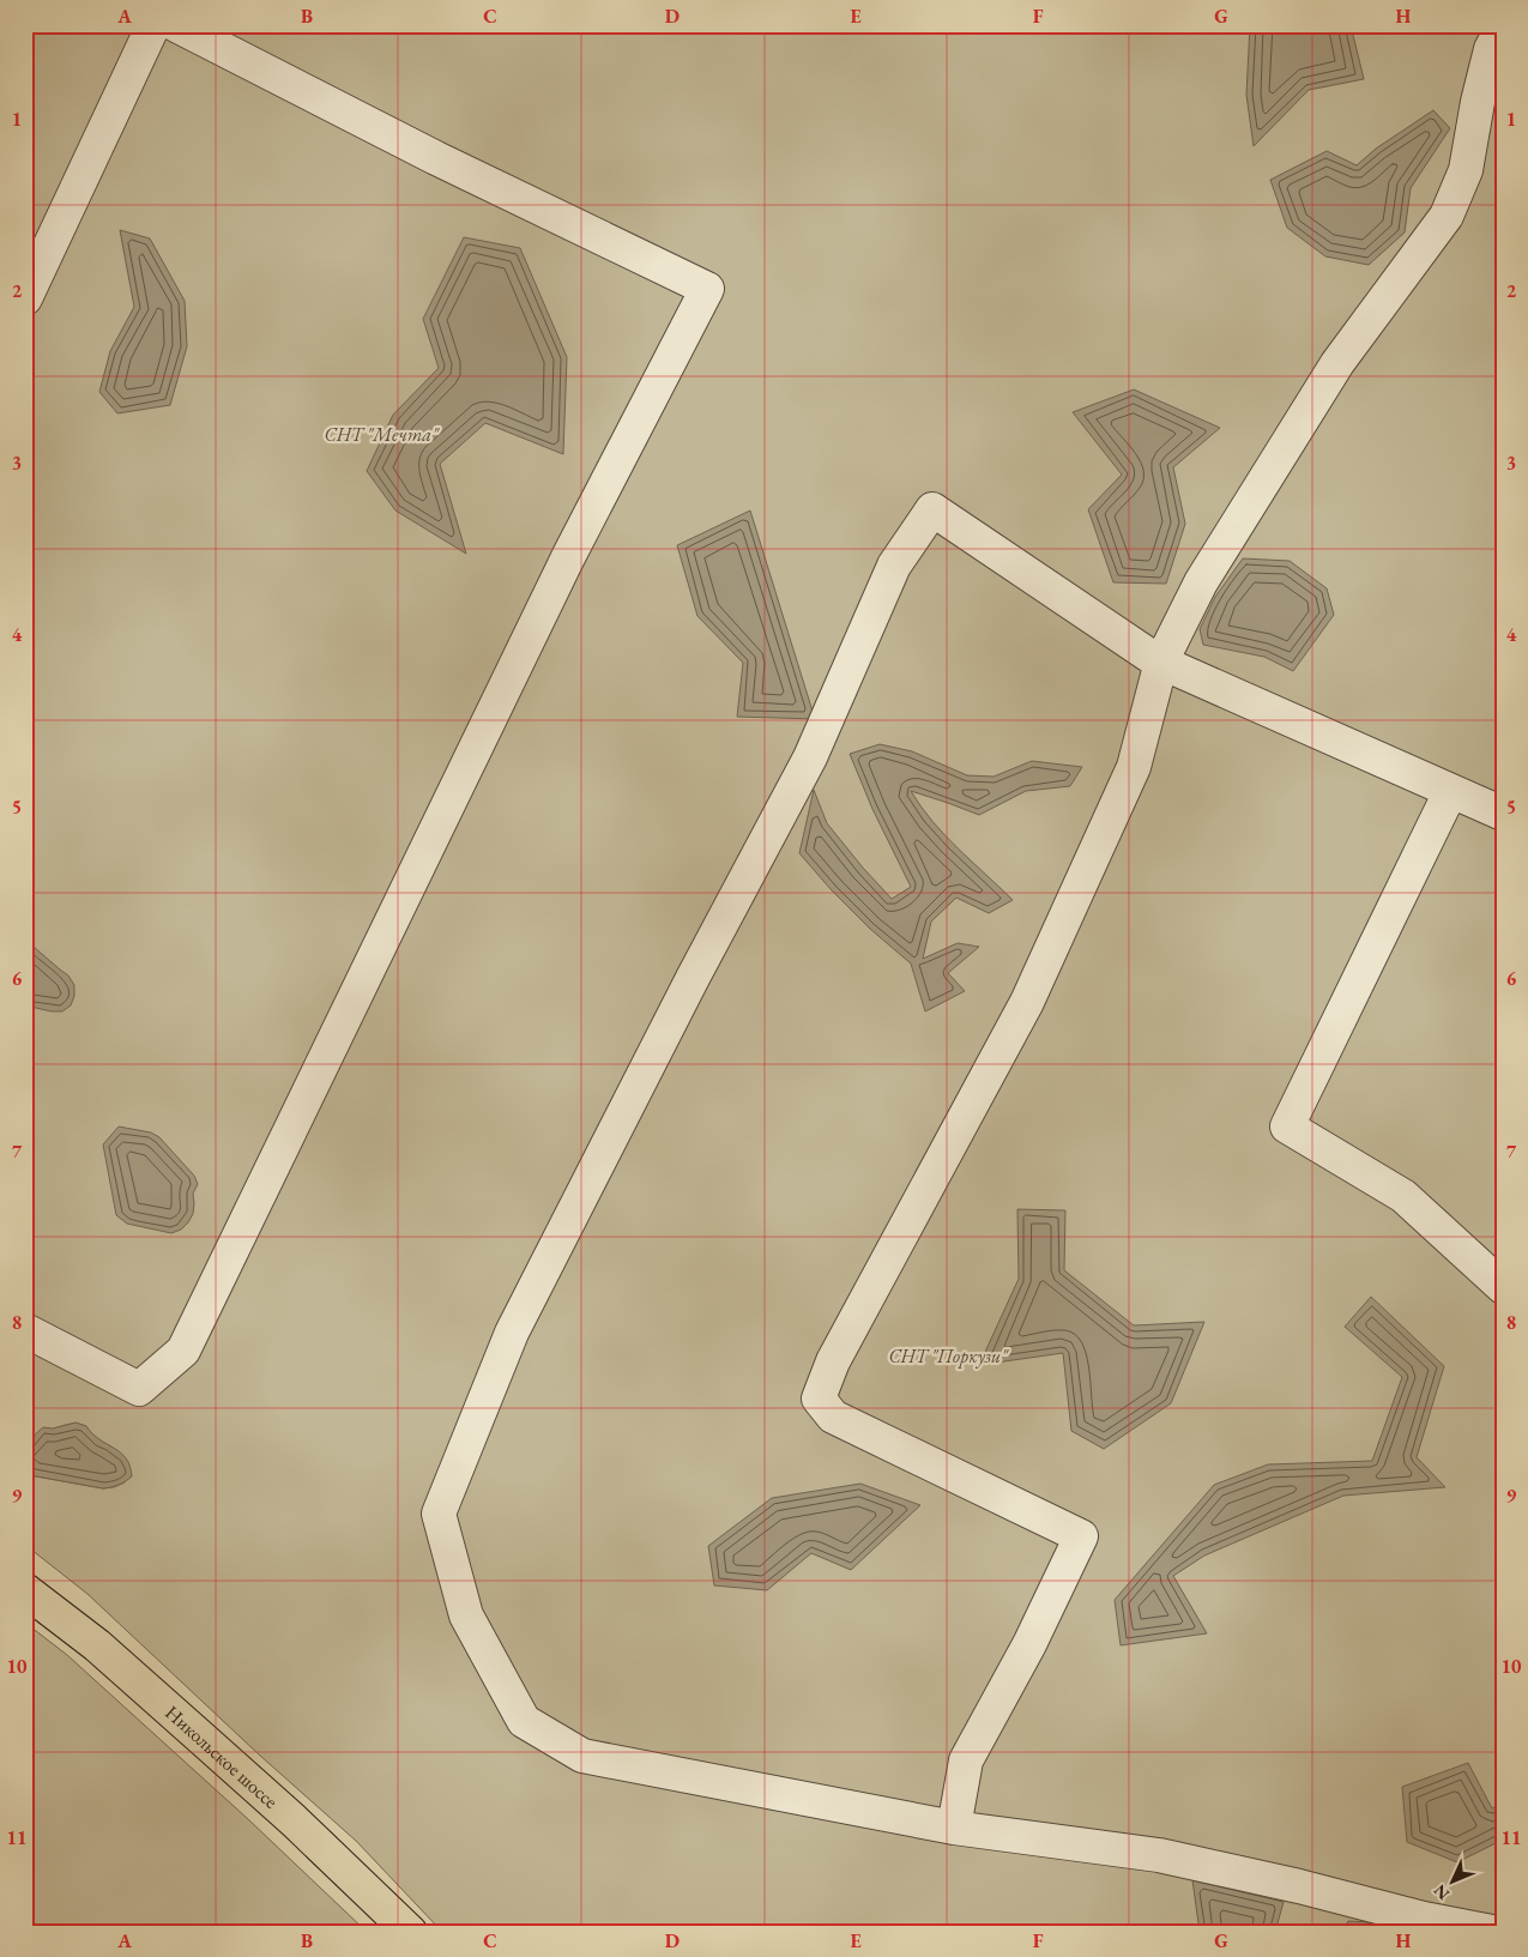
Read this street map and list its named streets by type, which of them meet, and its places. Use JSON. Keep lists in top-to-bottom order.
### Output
{
  "streets": {
    "main road": ["Никольское шоссе"]
  },
  "parks": ["СНТ \"Мечта\"", "СНТ \"Поркузи\""],
  "north": "bottom left",
  "grid": {
    "columns": [
      "A",
      "B",
      "C",
      "D",
      "E",
      "F",
      "G",
      "H"
    ],
    "rows": [
      "1",
      "2",
      "3",
      "4",
      "5",
      "6",
      "7",
      "8",
      "9",
      "10",
      "11"
    ]
  }
}
